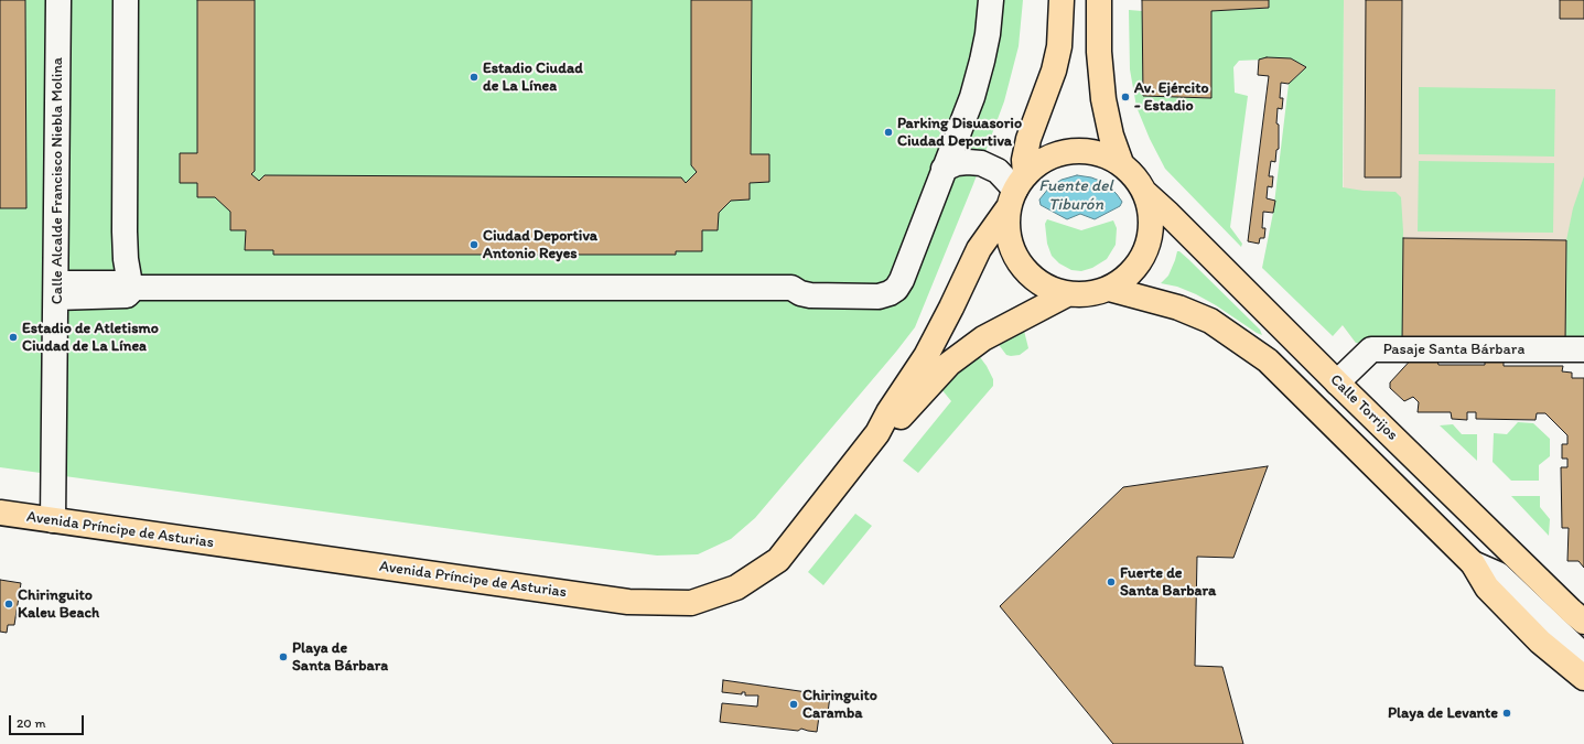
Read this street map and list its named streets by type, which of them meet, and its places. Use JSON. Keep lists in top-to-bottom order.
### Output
{
  "streets": {
    "main road": ["Calle Torrijos", "Avenida Príncipe de Asturias"],
    "street": ["Calle Alcalde Francisco Niebla Molina", "Pasaje Santa Bárbara"]
  },
  "crossings": [
    ["Calle Alcalde Francisco Niebla Molina", "Avenida Príncipe de Asturias"],
    ["Pasaje Santa Bárbara", "Calle Torrijos"],
    ["Calle Torrijos", "Avenida Príncipe de Asturias"]
  ],
  "water": ["Fuente del Tiburón"],
  "places": [
    "Estadio Ciudad de La Línea",
    "Av. Ejército - Estadio",
    "Parking Disuasorio Ciudad Deportiva",
    "Ciudad Deportiva Antonio Reyes",
    "Estadio de Atletismo Ciudad de La Línea",
    "Fuerte de Santa Barbara",
    "Chiringuito Kaleu Beach",
    "Playa de Santa Bárbara",
    "Chiringuito Caramba",
    "Playa de Levante"
  ],
  "scale_bar": "20 m"
}
